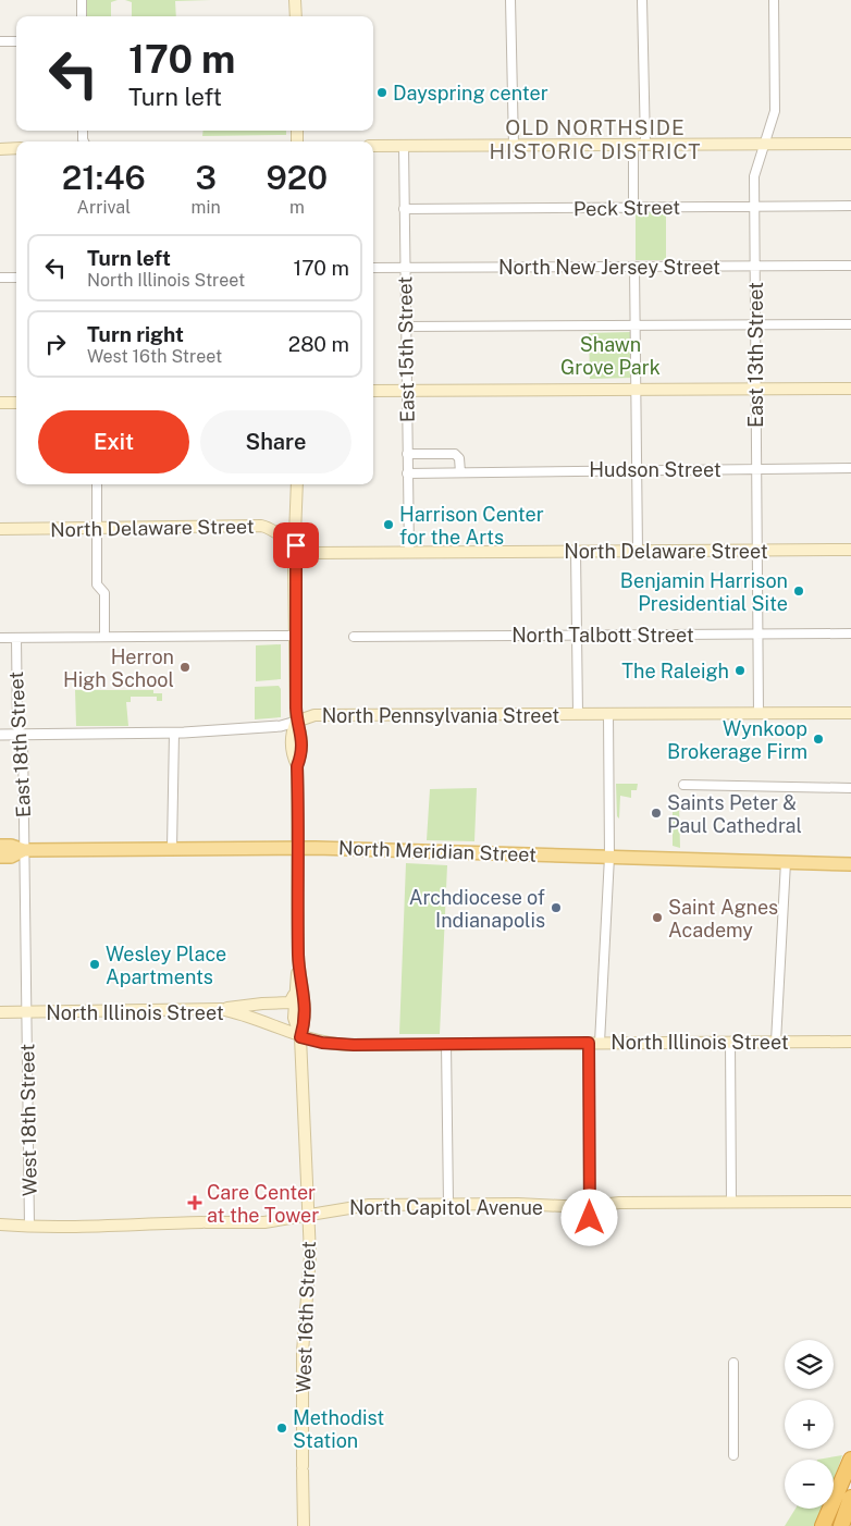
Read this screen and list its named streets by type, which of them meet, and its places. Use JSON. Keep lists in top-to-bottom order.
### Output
{
  "streets": {
    "main road": [
      "North Delaware Street",
      "North Pennsylvania Street",
      "North Meridian Street",
      "North Illinois Street",
      "North Capitol Avenue",
      "West 16th Street"
    ],
    "street": [
      "Peck Street",
      "North New Jersey Street",
      "East 15th Street",
      "East 13th Street",
      "Hudson Street",
      "North Talbott Street",
      "East 18th Street",
      "West 18th Street"
    ]
  },
  "crossings": [
    ["Peck Street", "East 15th Street"],
    ["Peck Street", "East 13th Street"],
    ["North New Jersey Street", "East 15th Street"],
    ["North New Jersey Street", "East 13th Street"],
    ["East 15th Street", "Hudson Street"],
    ["East 15th Street", "North Delaware Street"],
    ["East 13th Street", "Hudson Street"],
    ["East 13th Street", "North Delaware Street"],
    ["East 13th Street", "North Talbott Street"],
    ["East 13th Street", "North Pennsylvania Street"],
    ["North Delaware Street", "West 16th Street"],
    ["North Pennsylvania Street", "East 18th Street"],
    ["North Pennsylvania Street", "West 16th Street"],
    ["East 18th Street", "North Meridian Street"],
    ["East 18th Street", "West 18th Street"],
    ["North Meridian Street", "West 18th Street"],
    ["North Meridian Street", "West 16th Street"],
    ["North Illinois Street", "West 18th Street"],
    ["North Illinois Street", "West 16th Street"],
    ["West 18th Street", "North Capitol Avenue"],
    ["North Capitol Avenue", "West 16th Street"]
  ],
  "districts": ["OLD NORTHSIDE HISTORIC DISTRICT"],
  "parks": ["Shawn Grove Park"],
  "places": {
    "other": [
      "Dayspring center",
      "Harrison Center for the Arts",
      "Benjamin Harrison Presidential Site",
      "Herron High School",
      "The Raleigh",
      "Wynkoop Brokerage Firm",
      "Saints Peter & Paul Cathedral",
      "Archdiocese of Indianapolis",
      "Saint Agnes Academy",
      "Wesley Place Apartments",
      "Methodist Station"
    ],
    "health": ["Care Center at the Tower"]
  },
  "page": {
    "turn": ["170 m", "Turn left"],
    "eta": [
      "21:46",
      "Arrival",
      "3",
      "min",
      "920",
      "m"
    ],
    "list": [
      {
        "name": "Turn left",
        "note": "North Illinois Street",
        "value": "170 m"
      },
      {
        "name": "Turn right",
        "note": "West 16th Street",
        "value": "280 m"
      }
    ],
    "buttons": ["Exit", "Share"],
    "map_buttons": ["+", "−"]
  }
}
